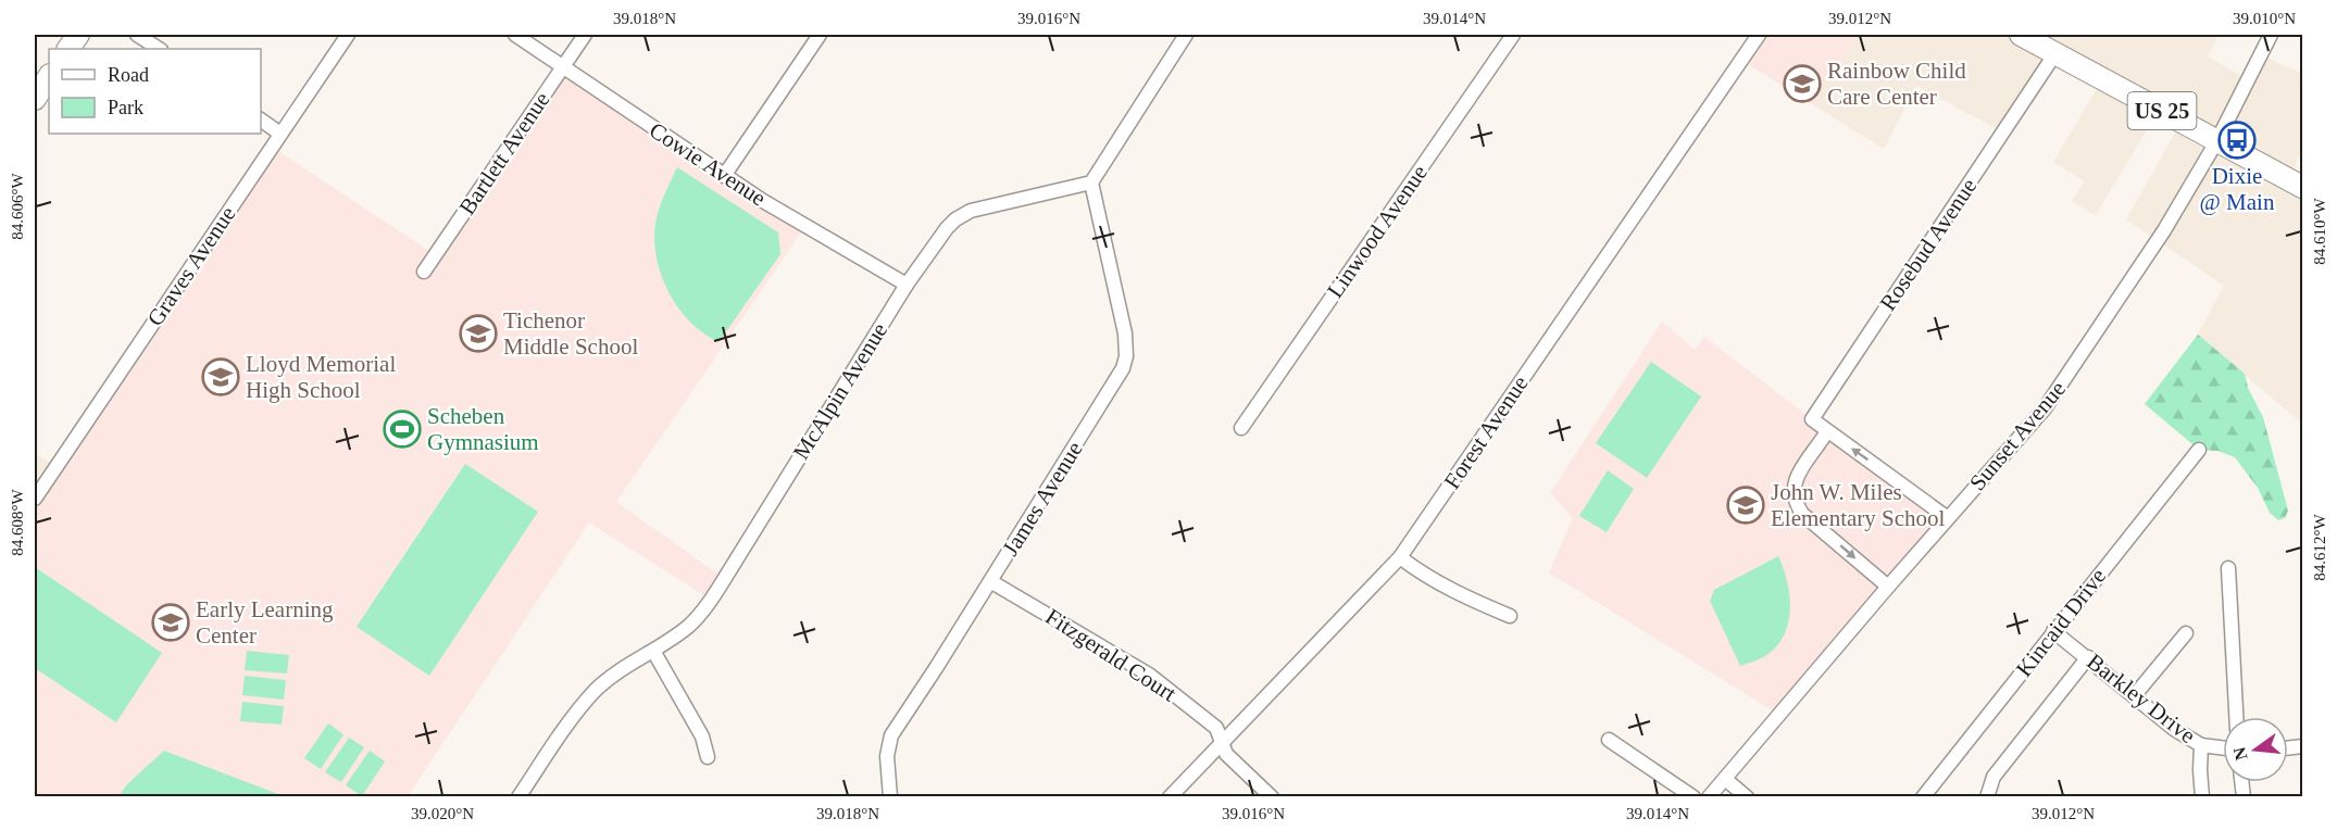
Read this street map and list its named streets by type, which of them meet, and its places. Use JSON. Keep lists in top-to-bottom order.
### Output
{
  "streets": {
    "main road": ["US 25"],
    "street": [
      "Bartlett Avenue",
      "Cowie Avenue",
      "Linwood Avenue",
      "Rosebud Avenue",
      "Graves Avenue",
      "McAlpin Avenue",
      "Forest Avenue",
      "Sunset Avenue",
      "James Avenue",
      "Kincaid Drive",
      "Fitzgerald Court",
      "Barkley Drive"
    ]
  },
  "crossings": [
    ["US 25", "Rosebud Avenue"],
    ["US 25", "Sunset Avenue"],
    ["Bartlett Avenue", "Cowie Avenue"],
    ["Cowie Avenue", "McAlpin Avenue"],
    ["McAlpin Avenue", "James Avenue"],
    ["Forest Avenue", "Fitzgerald Court"],
    ["James Avenue", "Fitzgerald Court"],
    ["Kincaid Drive", "Barkley Drive"]
  ],
  "places": {
    "school or university": [
      "Rainbow Child Care Center",
      "Tichenor Middle School",
      "Lloyd Memorial High School",
      "John W. Miles Elementary School",
      "Early Learning Center"
    ],
    "bus stop": ["Dixie @ Main"],
    "sports": ["Scheben Gymnasium"]
  },
  "legend": ["Road", "Park"],
  "north": "left",
  "coordinates": [
    "39.018°N",
    "39.016°N",
    "39.014°N",
    "39.012°N",
    "39.010°N",
    "84.606°W",
    "84.610°W",
    "84.608°W",
    "84.612°W",
    "39.020°N"
  ]
}
